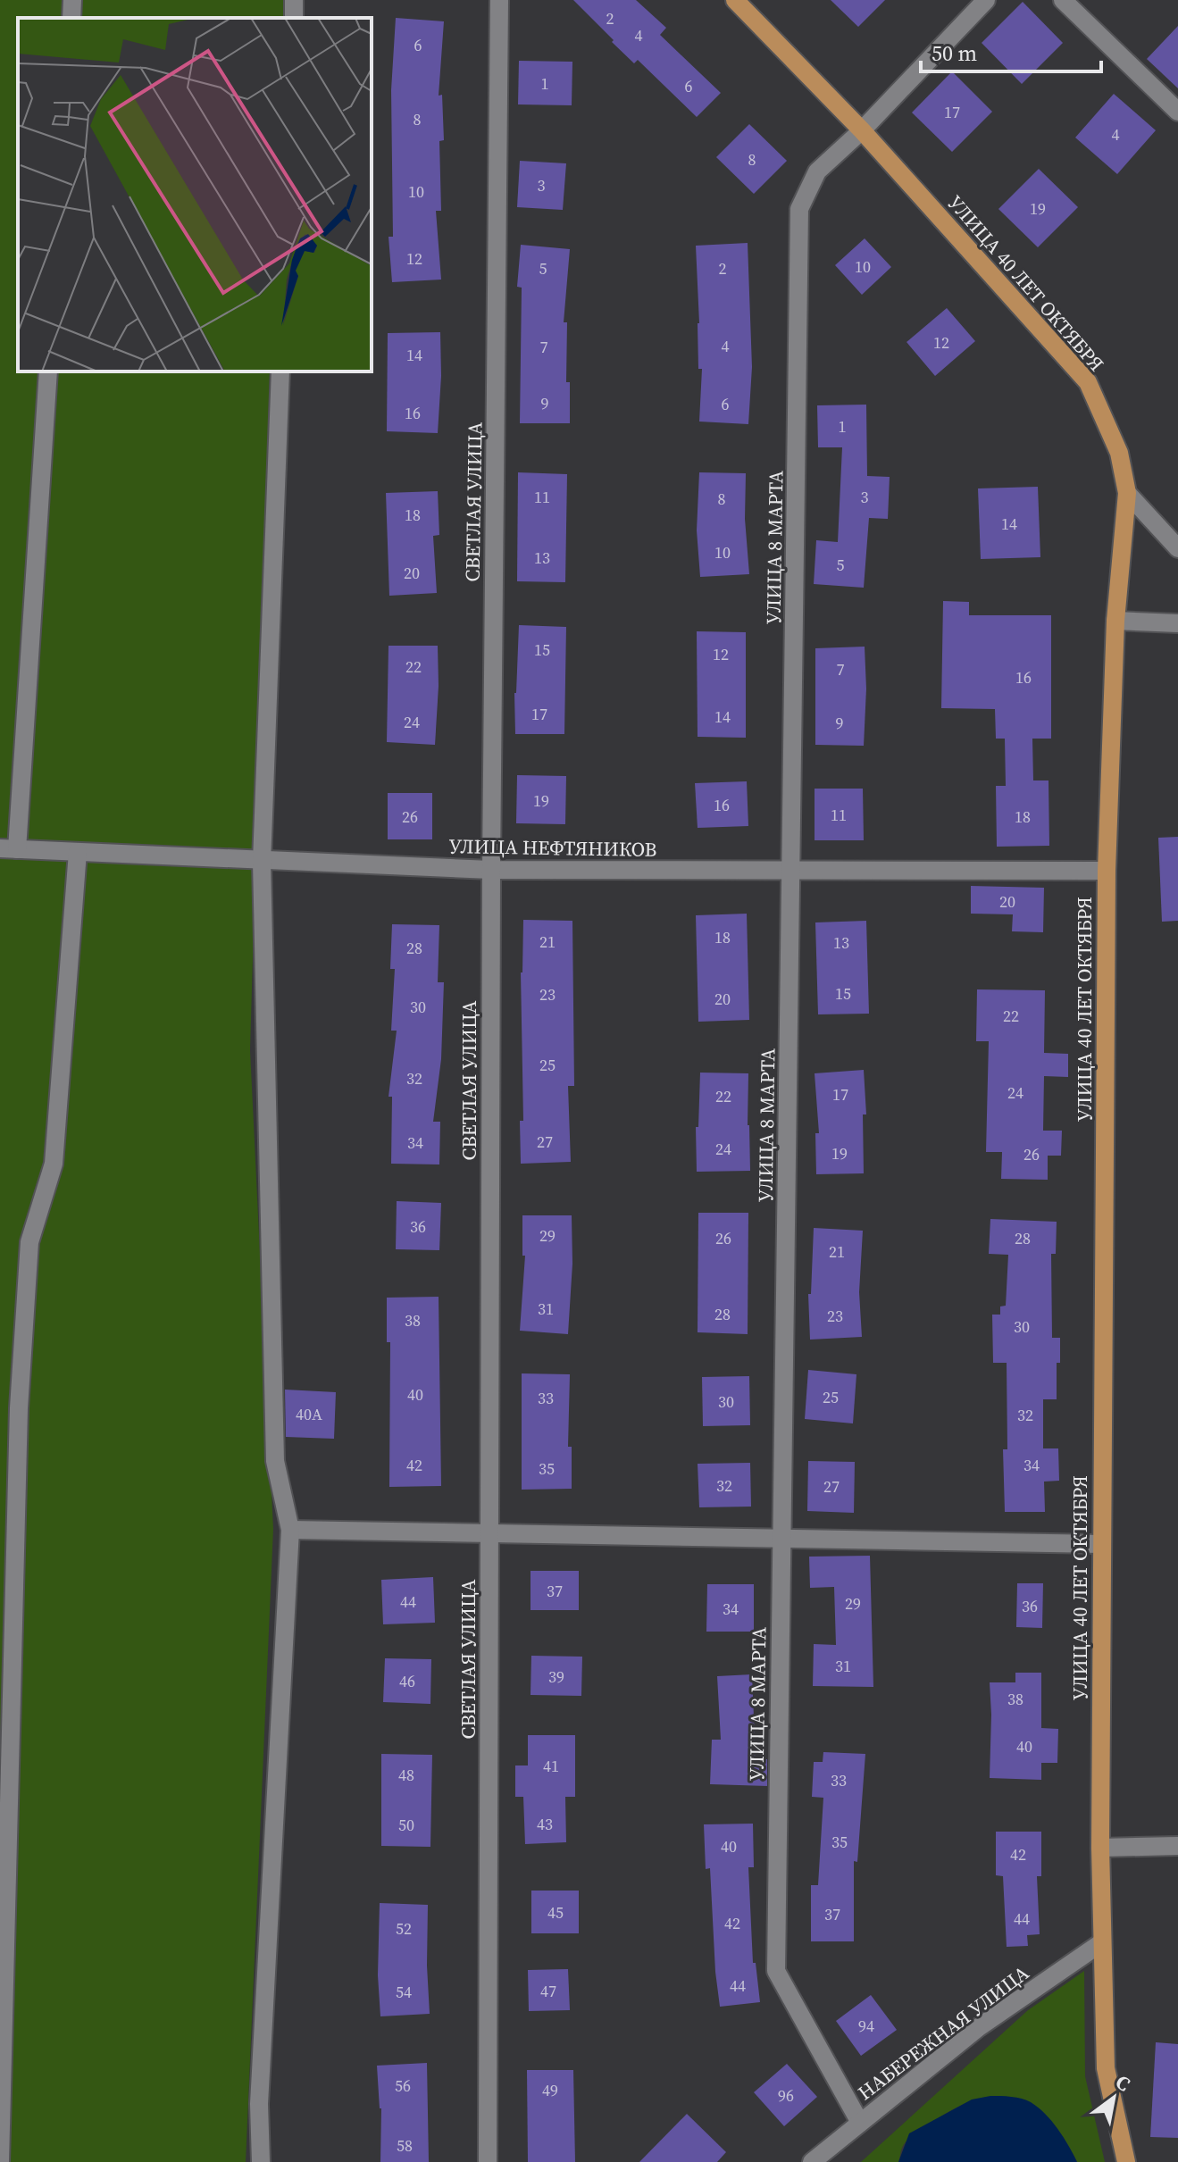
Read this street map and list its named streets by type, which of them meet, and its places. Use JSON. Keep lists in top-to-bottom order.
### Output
{
  "streets": {
    "main road": ["УЛИЦА 40 ЛЕТ ОКТЯБРЯ"],
    "street": [
      "СВЕТЛАЯ УЛИЦА",
      "УЛИЦА 8 МАРТА",
      "УЛИЦА НЕФТЯНИКОВ",
      "НАБЕРЕЖНАЯ УЛИЦА"
    ]
  },
  "crossings": [
    ["УЛИЦА 40 ЛЕТ ОКТЯБРЯ", "УЛИЦА 8 МАРТА"],
    ["УЛИЦА 40 ЛЕТ ОКТЯБРЯ", "УЛИЦА НЕФТЯНИКОВ"],
    ["УЛИЦА 40 ЛЕТ ОКТЯБРЯ", "НАБЕРЕЖНАЯ УЛИЦА"],
    ["СВЕТЛАЯ УЛИЦА", "УЛИЦА НЕФТЯНИКОВ"],
    ["УЛИЦА 8 МАРТА", "УЛИЦА НЕФТЯНИКОВ"],
    ["УЛИЦА 8 МАРТА", "НАБЕРЕЖНАЯ УЛИЦА"]
  ],
  "house_numbers": [
    "2",
    "4",
    "6",
    "1",
    "6",
    "17",
    "8",
    "4",
    "8",
    "3",
    "10",
    "19",
    "12",
    "10",
    "5",
    "2",
    "12",
    "4",
    "7",
    "14",
    "9",
    "6",
    "16",
    "1",
    "11",
    "3",
    "8",
    "18",
    "14",
    "10",
    "13",
    "5",
    "20",
    "15",
    "12",
    "22",
    "7",
    "16",
    "17",
    "14",
    "24",
    "9",
    "19",
    "16",
    "11",
    "26",
    "18",
    "20",
    "18",
    "21",
    "13",
    "28",
    "15",
    "23",
    "20",
    "30",
    "22",
    "25",
    "32",
    "24",
    "17",
    "22",
    "27",
    "34",
    "24",
    "19",
    "26",
    "36",
    "29",
    "26",
    "28",
    "21",
    "31",
    "28",
    "23",
    "38",
    "30",
    "40",
    "25",
    "33",
    "30",
    "40А",
    "32",
    "42",
    "34",
    "35",
    "32",
    "27",
    "37",
    "44",
    "29",
    "36",
    "34",
    "31",
    "39",
    "46",
    "38",
    "40",
    "41",
    "48",
    "33",
    "43",
    "50",
    "35",
    "40",
    "42",
    "45",
    "37",
    "44",
    "42",
    "52",
    "44",
    "47",
    "54",
    "94",
    "56",
    "49",
    "96",
    "58"
  ],
  "scale_bar": "50 m",
  "north": "top right"
}
